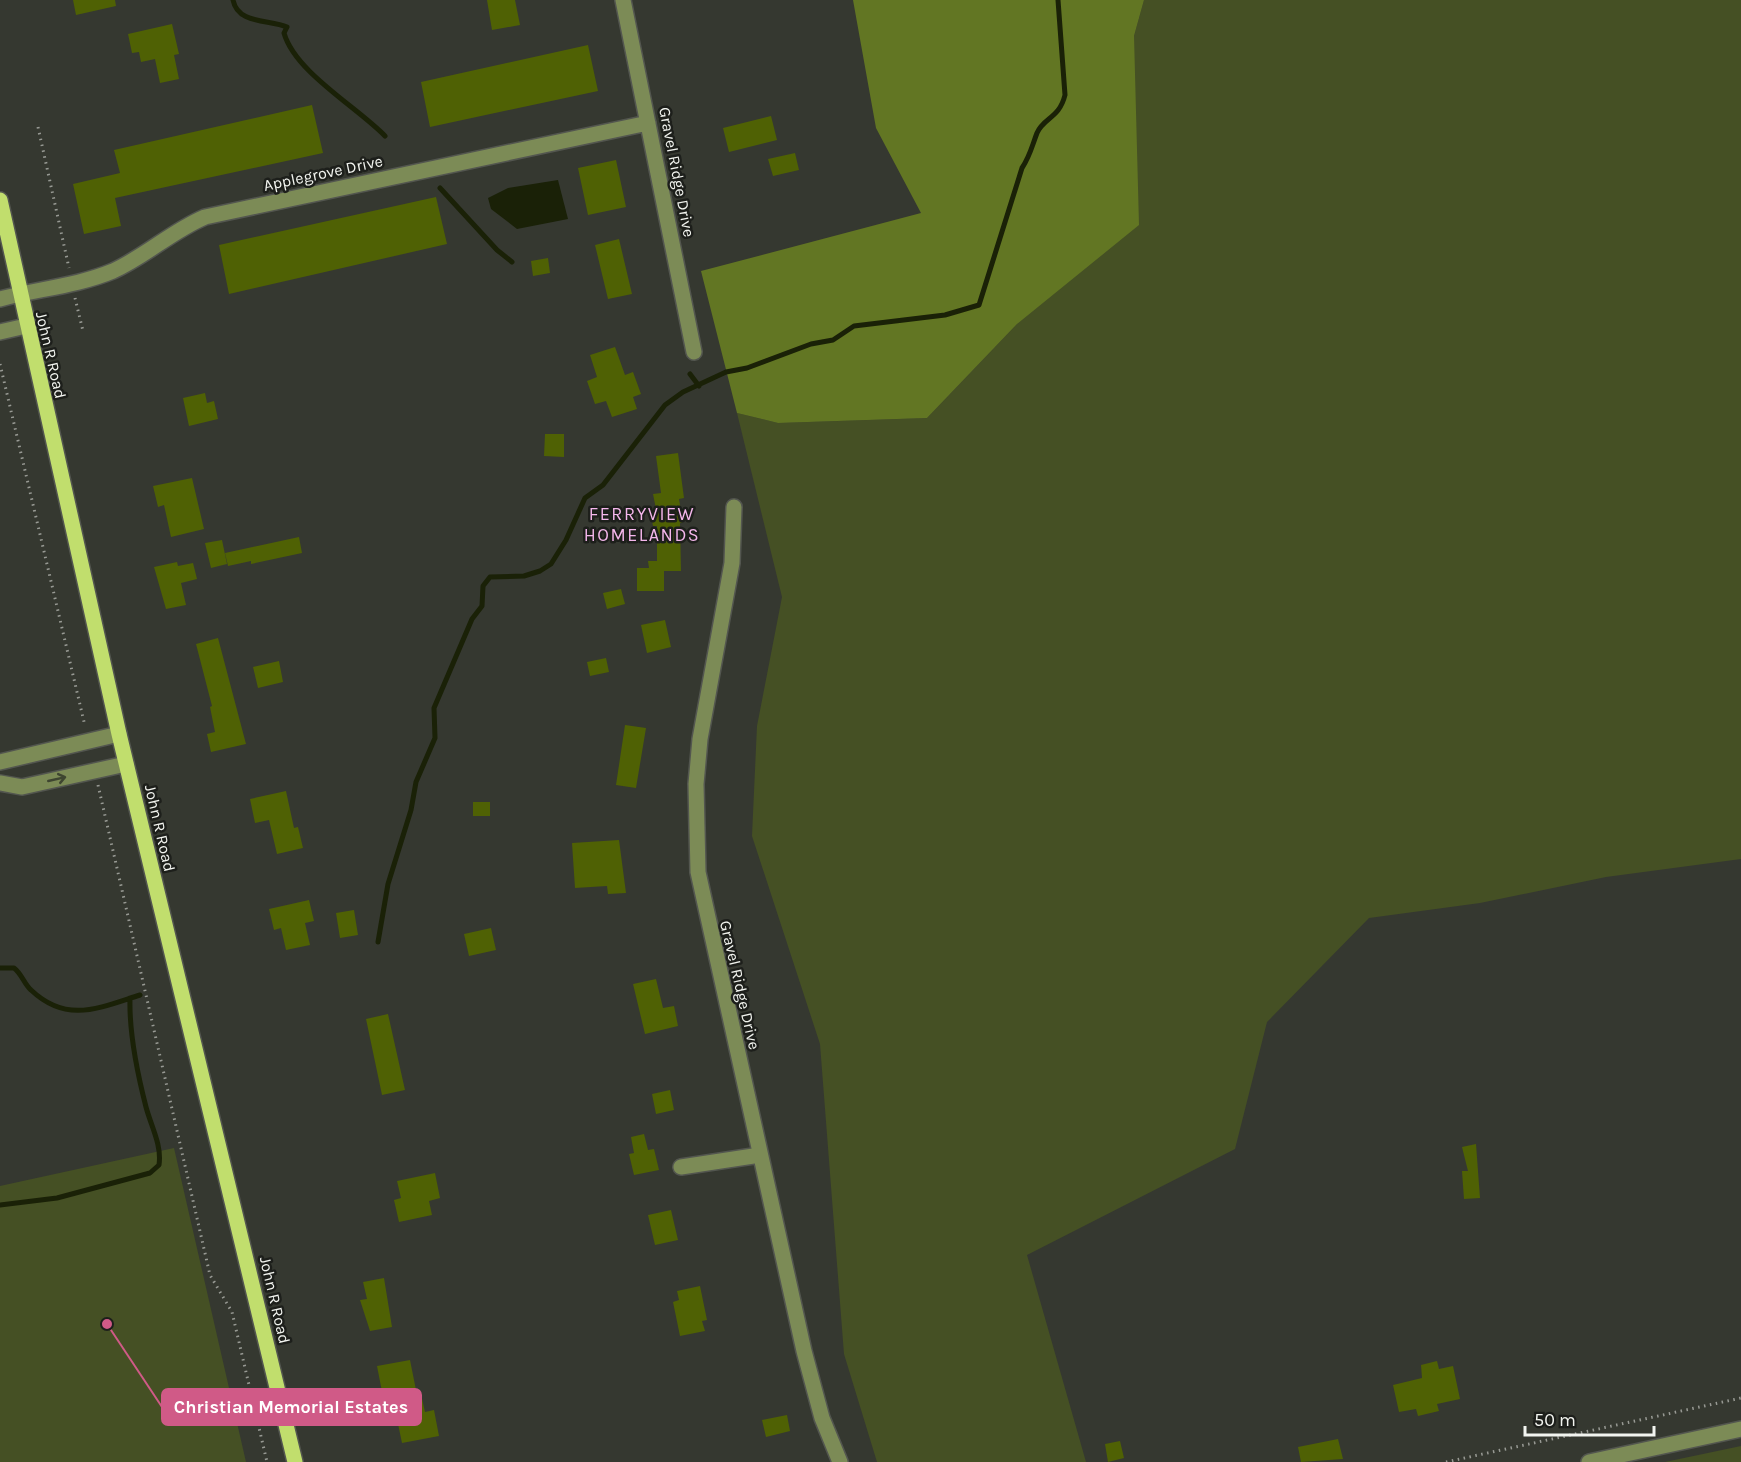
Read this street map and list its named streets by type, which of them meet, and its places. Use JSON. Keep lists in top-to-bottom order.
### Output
{
  "streets": {
    "main road": ["John R Road"],
    "street": ["Gravel Ridge Drive", "Applegrove Drive"]
  },
  "crossings": [
    ["Gravel Ridge Drive", "Applegrove Drive"],
    ["Applegrove Drive", "John R Road"]
  ],
  "districts": ["FERRYVIEW HOMELANDS"],
  "places": ["Christian Memorial Estates"],
  "scale_bar": "50 m"
}
